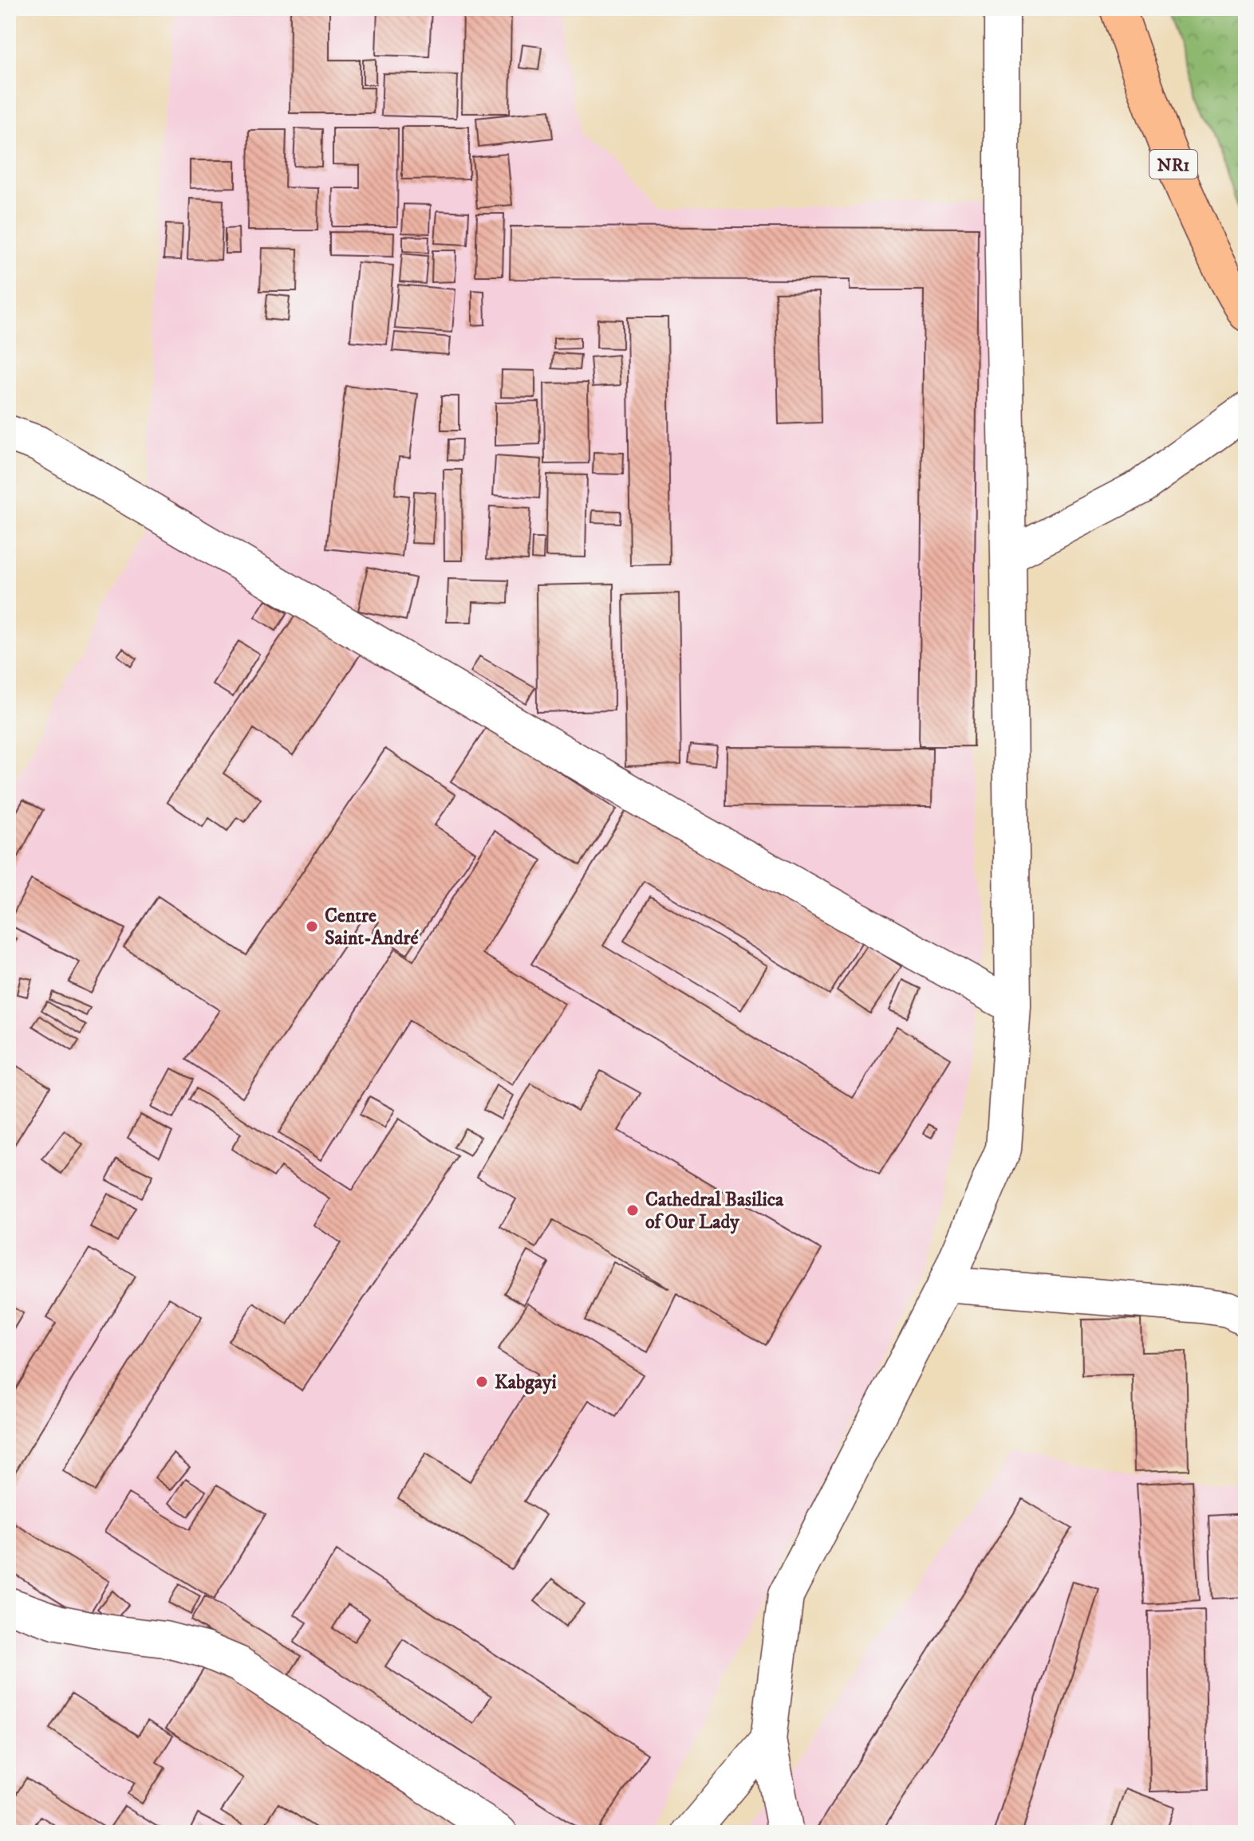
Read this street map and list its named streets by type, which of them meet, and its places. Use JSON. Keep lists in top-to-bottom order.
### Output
{
  "streets": {
    "highway": ["NR1"]
  },
  "places": ["Centre Saint-André", "Cathedral Basilica of Our Lady", "Kabgayi"]
}
